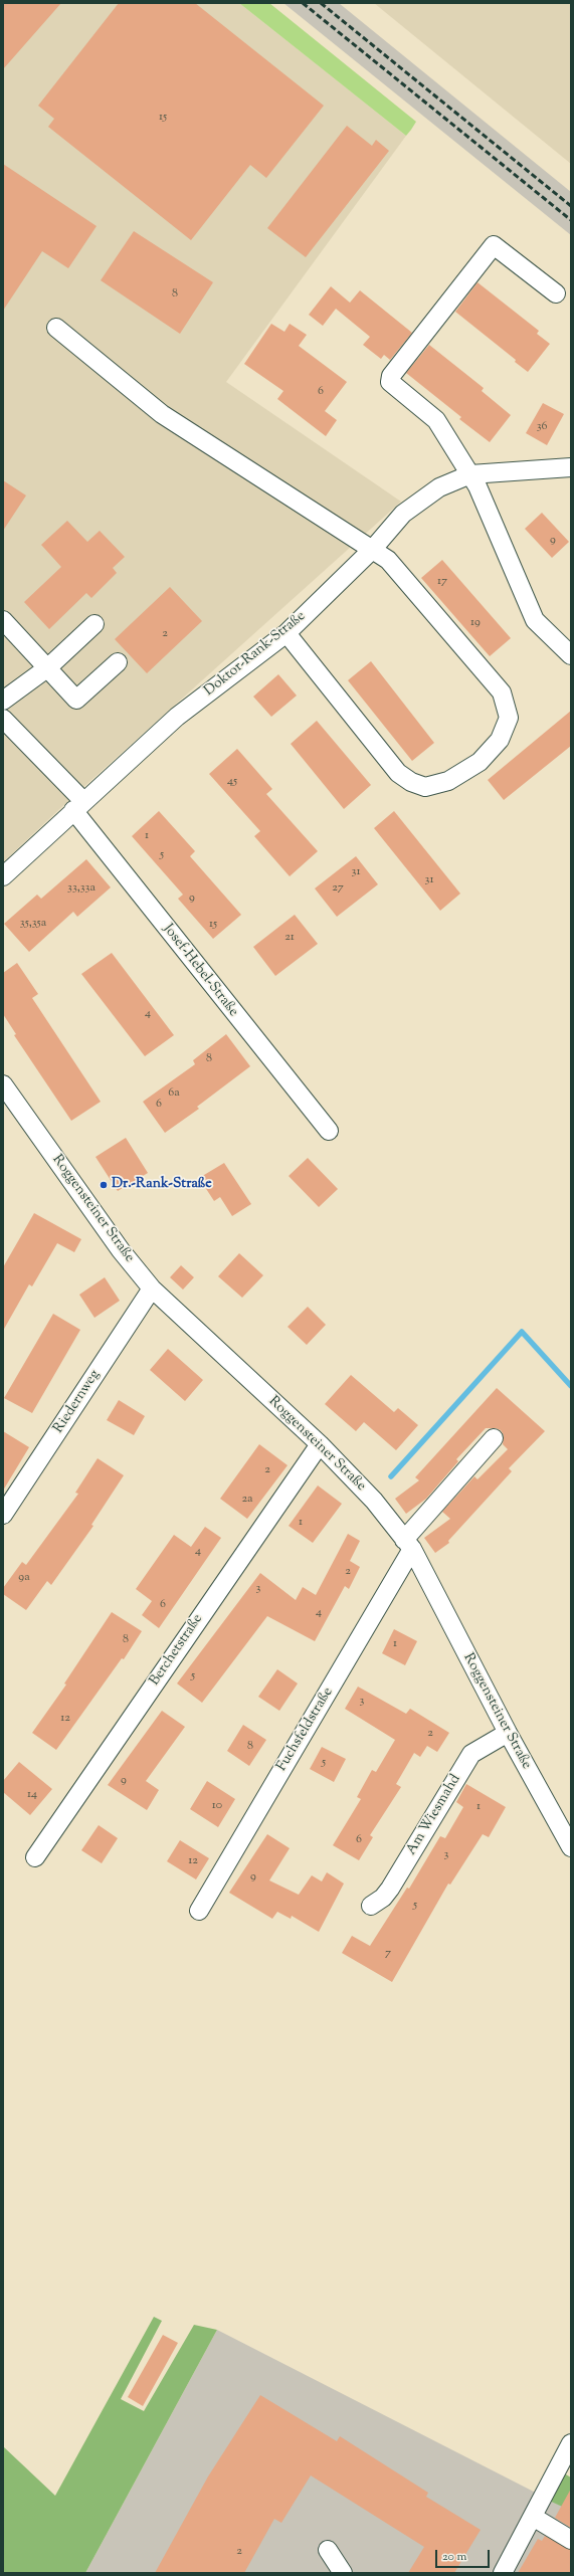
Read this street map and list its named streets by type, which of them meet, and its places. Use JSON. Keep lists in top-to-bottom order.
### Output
{
  "streets": {
    "street": [
      "Doktor-Rank-Straße",
      "Josef-Hebel-Straße",
      "Roggensteiner Straße",
      "Riedernweg",
      "Berchetstraße",
      "Fuchsfeldstraße",
      "Am Wiesmahd"
    ]
  },
  "crossings": [
    ["Doktor-Rank-Straße", "Josef-Hebel-Straße"],
    ["Roggensteiner Straße", "Riedernweg"],
    ["Roggensteiner Straße", "Berchetstraße"],
    ["Roggensteiner Straße", "Fuchsfeldstraße"],
    ["Roggensteiner Straße", "Am Wiesmahd"]
  ],
  "places": ["Dr.-Rank-Straße"],
  "house_numbers": [
    "15",
    "8",
    "6",
    "36",
    "9",
    "17",
    "19",
    "2",
    "45",
    "1",
    "5",
    "31",
    "31",
    "33,33a",
    "27",
    "9",
    "35,35a",
    "15",
    "21",
    "4",
    "8",
    "6a",
    "6",
    "2",
    "2a",
    "1",
    "4",
    "2",
    "9a",
    "3",
    "6",
    "4",
    "8",
    "1",
    "5",
    "3",
    "12",
    "2",
    "8",
    "5",
    "9",
    "14",
    "10",
    "1",
    "6",
    "3",
    "12",
    "9",
    "5",
    "7",
    "2"
  ],
  "scale_bar": "20 m"
}
